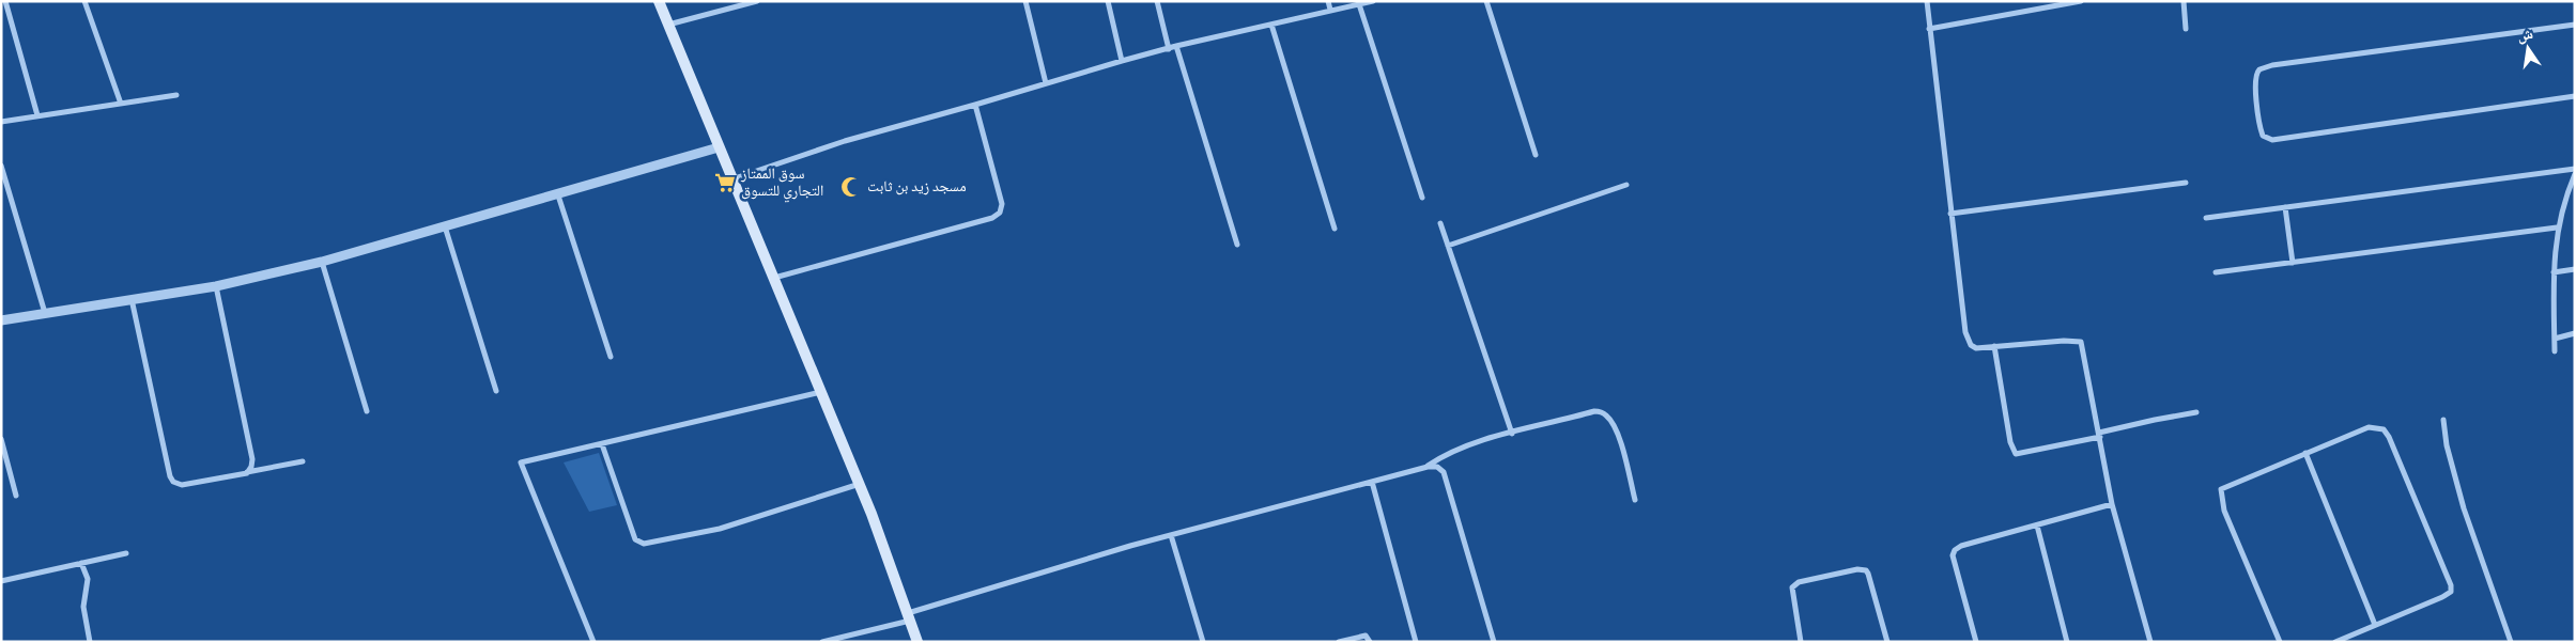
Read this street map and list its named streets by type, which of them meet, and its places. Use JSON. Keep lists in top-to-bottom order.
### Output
{
  "places": {
    "supermarket": ["سوق الممتاز التجاري للتسوق"],
    "mosque": ["مسجد زيد بن ثابت"]
  },
  "north": "top"
}
